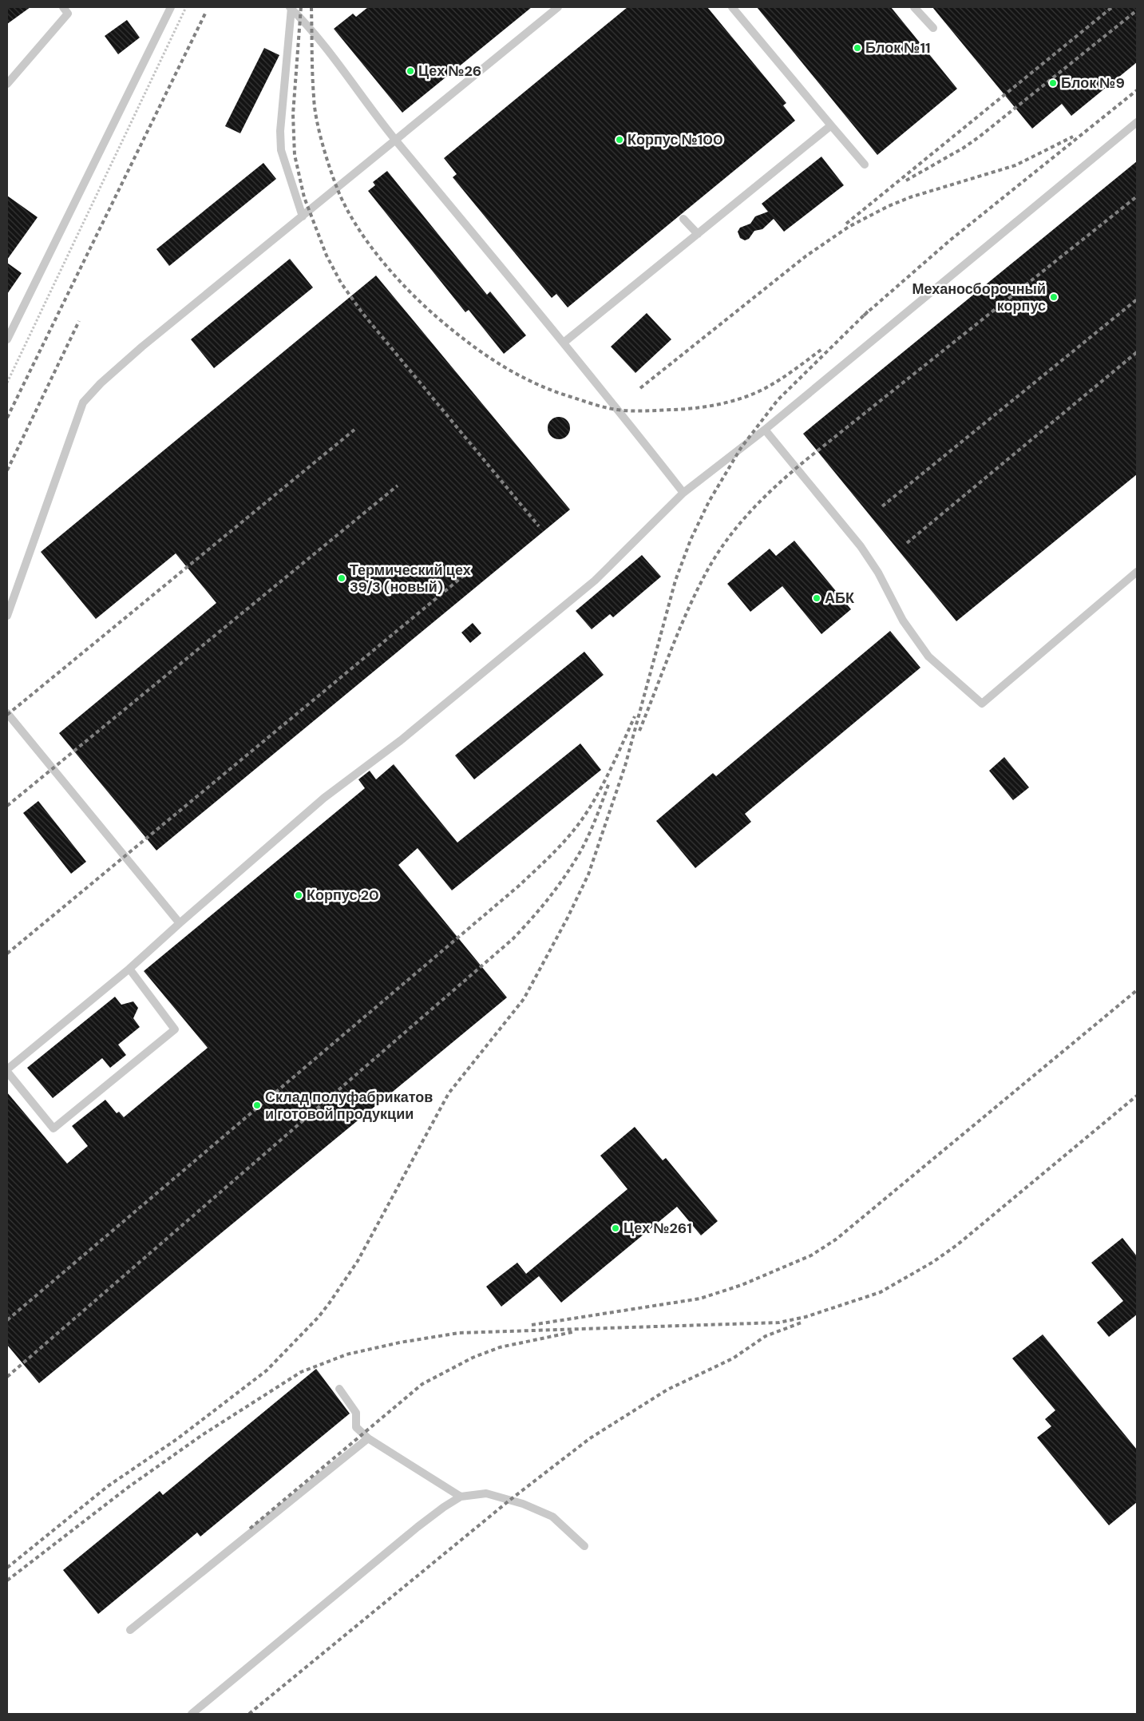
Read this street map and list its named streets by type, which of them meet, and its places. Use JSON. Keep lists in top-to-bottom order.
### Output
{
  "places": [
    "Блок №11",
    "Цех №26",
    "Блок №9",
    "Корпус №100",
    "Механосборочный корпус",
    "Термический цех 39/3 (новый)",
    "АБК",
    "Корпус 20",
    "Склад полуфабрикатов и готовой продукции",
    "Цех №261"
  ]
}
